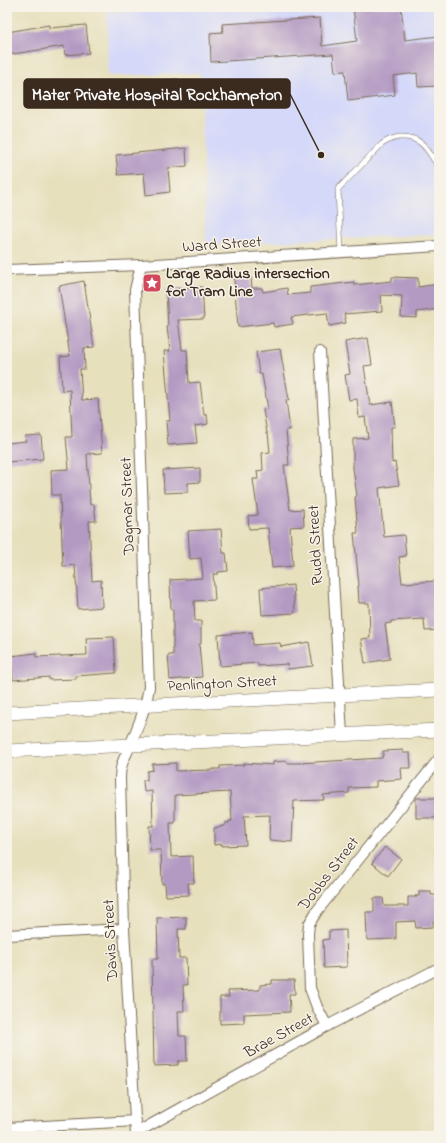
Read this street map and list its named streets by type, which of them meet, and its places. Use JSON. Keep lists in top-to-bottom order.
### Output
{
  "streets": {
    "street": [
      "Ward Street",
      "Dagmar Street",
      "Rudd Street",
      "Penlington Street",
      "Dobbs Street",
      "Davis Street",
      "Brae Street"
    ]
  },
  "crossings": [
    ["Ward Street", "Dagmar Street"],
    ["Dagmar Street", "Penlington Street"],
    ["Dagmar Street", "Davis Street"],
    ["Rudd Street", "Penlington Street"],
    ["Dobbs Street", "Brae Street"],
    ["Davis Street", "Brae Street"]
  ],
  "places": {
    "other": ["Mater Private Hospital Rockhampton"],
    "place": ["Large Radius intersection for Tram Line"]
  }
}
